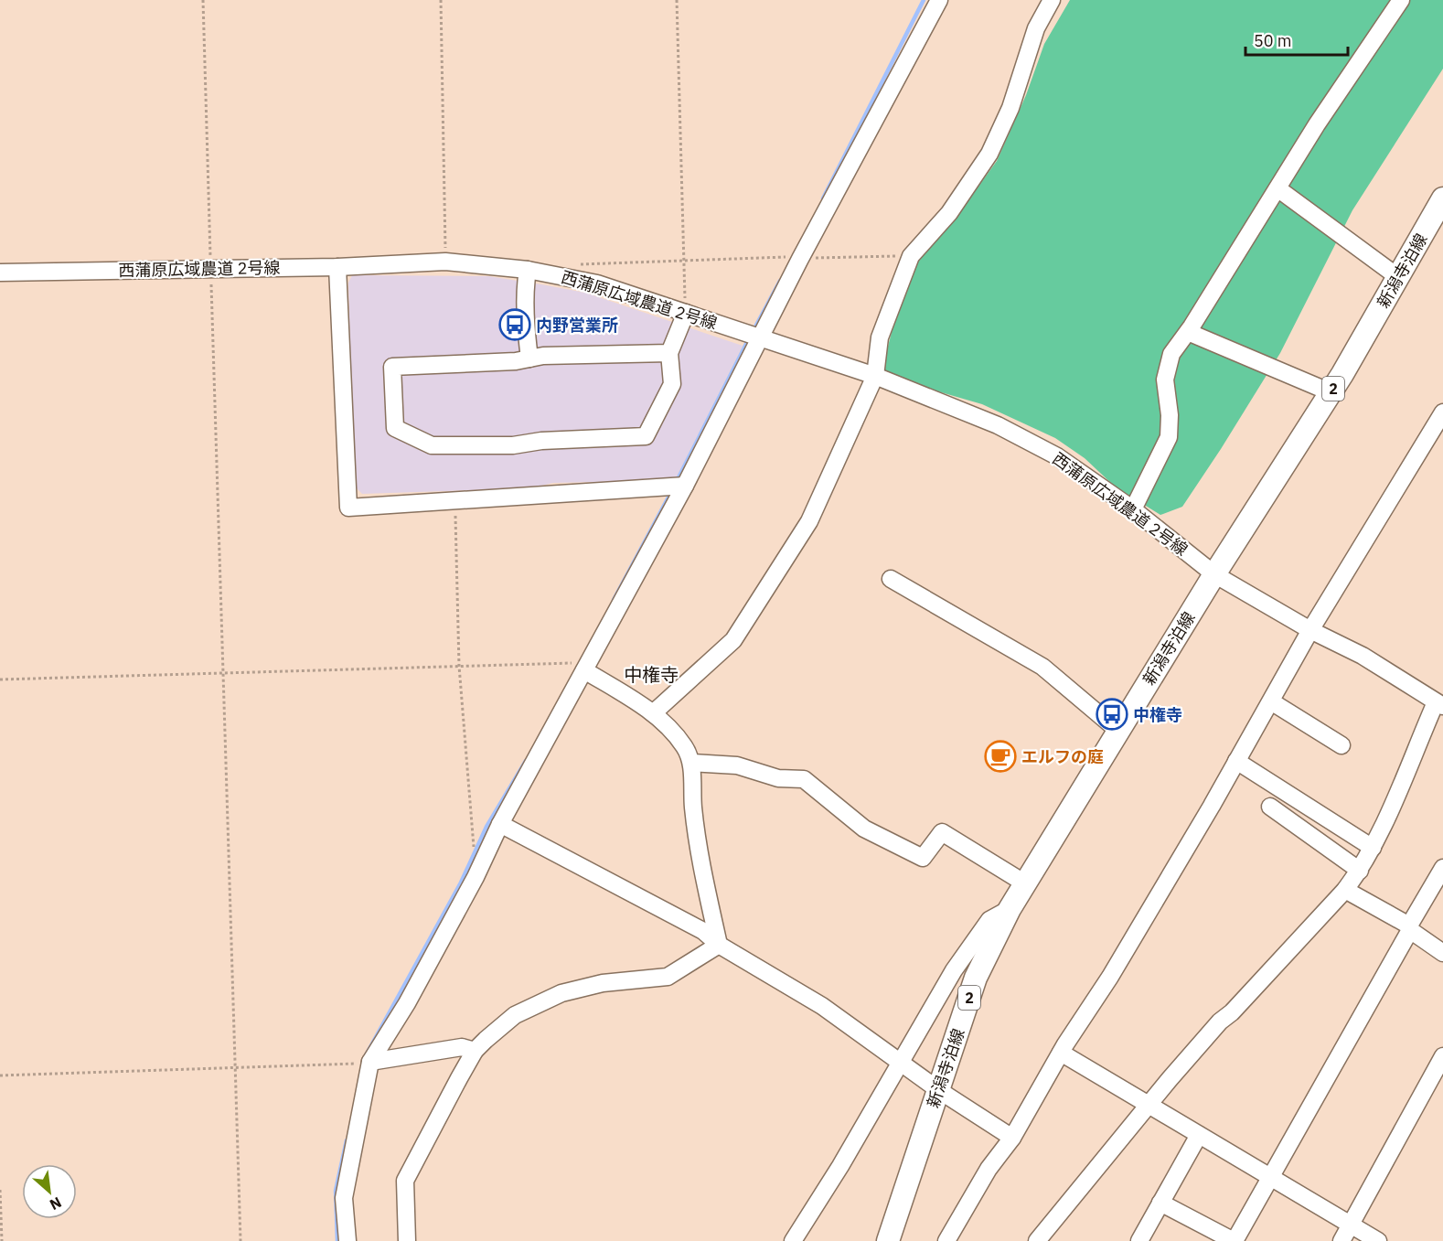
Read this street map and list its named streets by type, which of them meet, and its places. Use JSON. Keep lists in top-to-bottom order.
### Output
{
  "streets": {
    "main road": ["新潟寺泊線", "2"],
    "street": ["西蒲原広域農道 2号線"]
  },
  "crossings": [
    ["西蒲原広域農道 2号線", "新潟寺泊線"]
  ],
  "districts": ["中権寺"],
  "places": {
    "bus stop": ["内野営業所", "中権寺"],
    "cafe": ["エルフの庭"]
  },
  "scale_bar": "50 m",
  "north": "bottom right"
}
